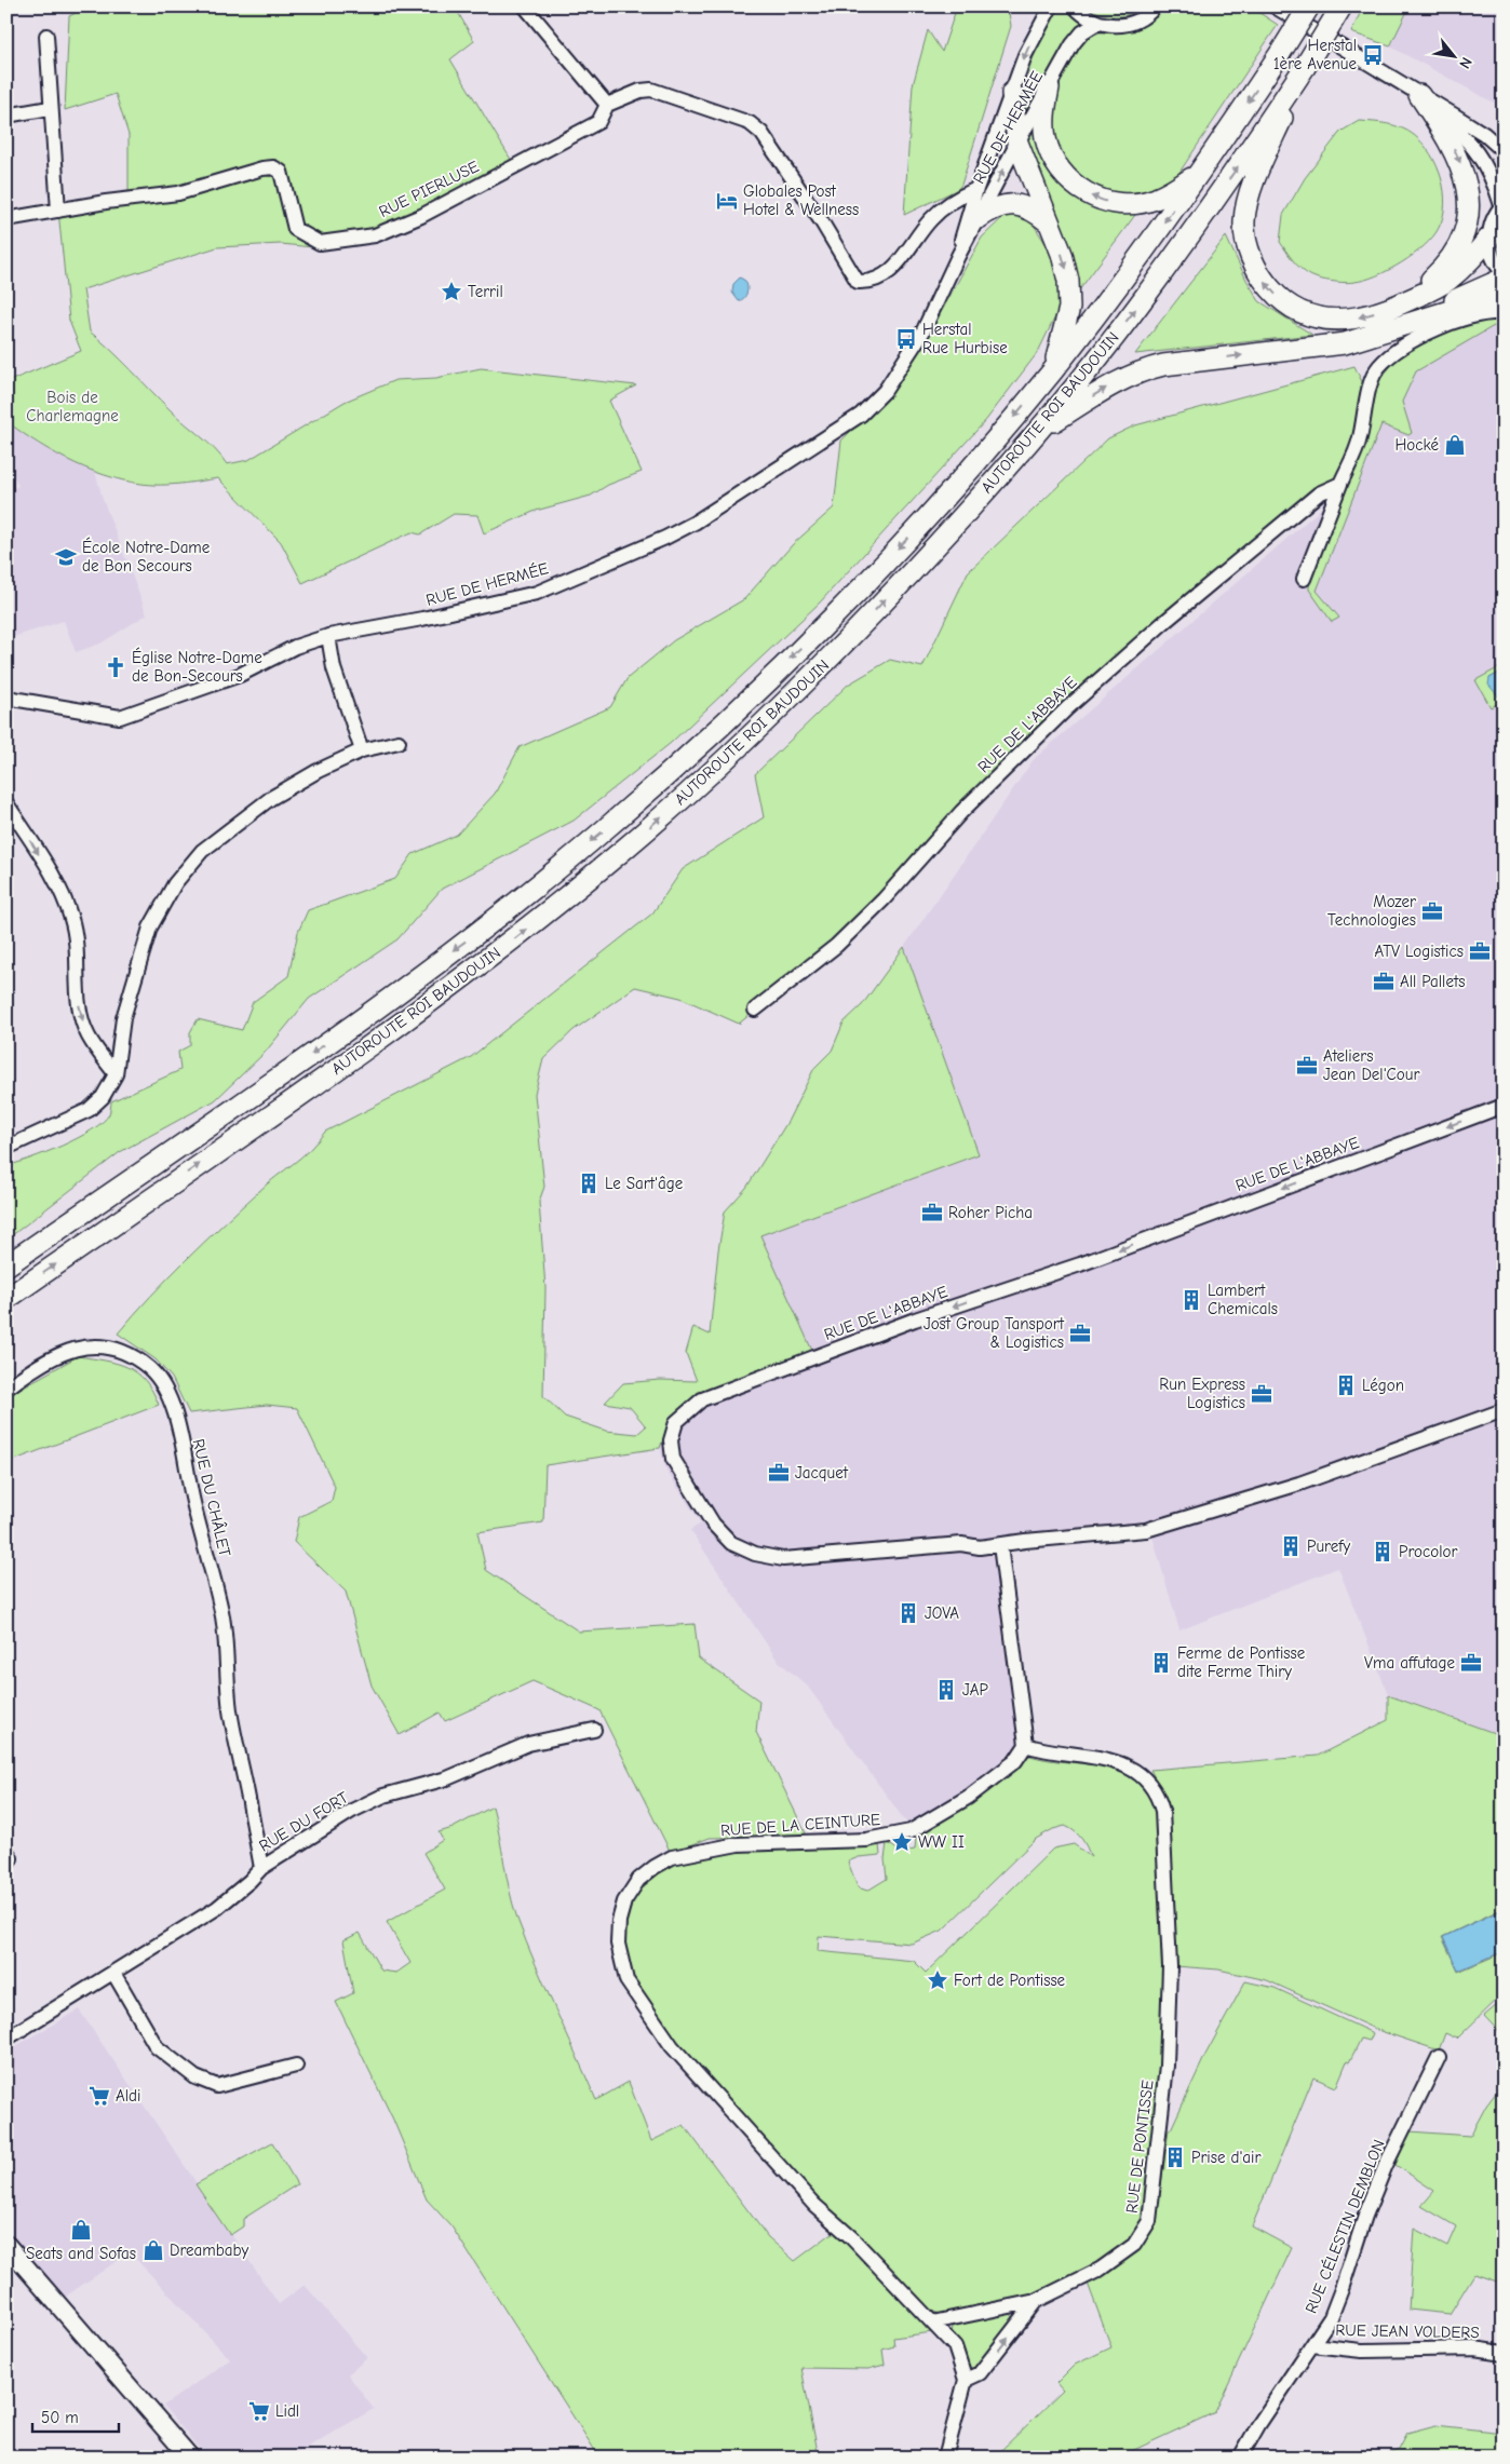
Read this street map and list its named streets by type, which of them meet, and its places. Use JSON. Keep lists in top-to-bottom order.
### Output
{
  "streets": {
    "highway": ["AUTOROUTE ROI BAUDOUIN"],
    "street": [
      "RUE DE HERMÉE",
      "RUE PIERLUSE",
      "RUE DE L'ABBAYE",
      "RUE DU CHÂLET",
      "RUE DU FORT",
      "RUE DE LA CEINTURE",
      "RUE DE PONTISSE",
      "RUE CÉLESTIN DEMBLON",
      "RUE JEAN VOLDERS"
    ]
  },
  "crossings": [
    ["RUE DU CHÂLET", "RUE DU FORT"],
    ["RUE DE LA CEINTURE", "RUE DE PONTISSE"],
    ["RUE CÉLESTIN DEMBLON", "RUE JEAN VOLDERS"]
  ],
  "parks": ["Bois de Charlemagne"],
  "places": {
    "bus stop": ["Herstal 1ère Avenue", "Herstal Rue Hurbise"],
    "hotel": ["Globales Post Hotel & Wellness"],
    "place": ["Terril", "WW II", "Fort de Pontisse"],
    "shop": ["Hocké", "Seats and Sofas", "Dreambaby"],
    "school or university": ["École Notre-Dame de Bon Secours"],
    "church": ["Église Notre-Dame de Bon-Secours"],
    "office": [
      "Mozer Technologies",
      "ATV Logistics",
      "All Pallets",
      "Ateliers Jean Del'Cour",
      "Roher Picha",
      "Jost Group Tansport & Logistics",
      "Run Express Logistics",
      "Jacquet",
      "Vma affutage"
    ],
    "building": [
      "Le Sart'âge",
      "Lambert Chemicals",
      "Légon",
      "Purefy",
      "Procolor",
      "JOVA",
      "Ferme de Pontisse dite Ferme Thiry",
      "JAP",
      "Prise d'air"
    ],
    "supermarket": ["Aldi", "Lidl"]
  },
  "scale_bar": "50 m",
  "north": "bottom right"
}
